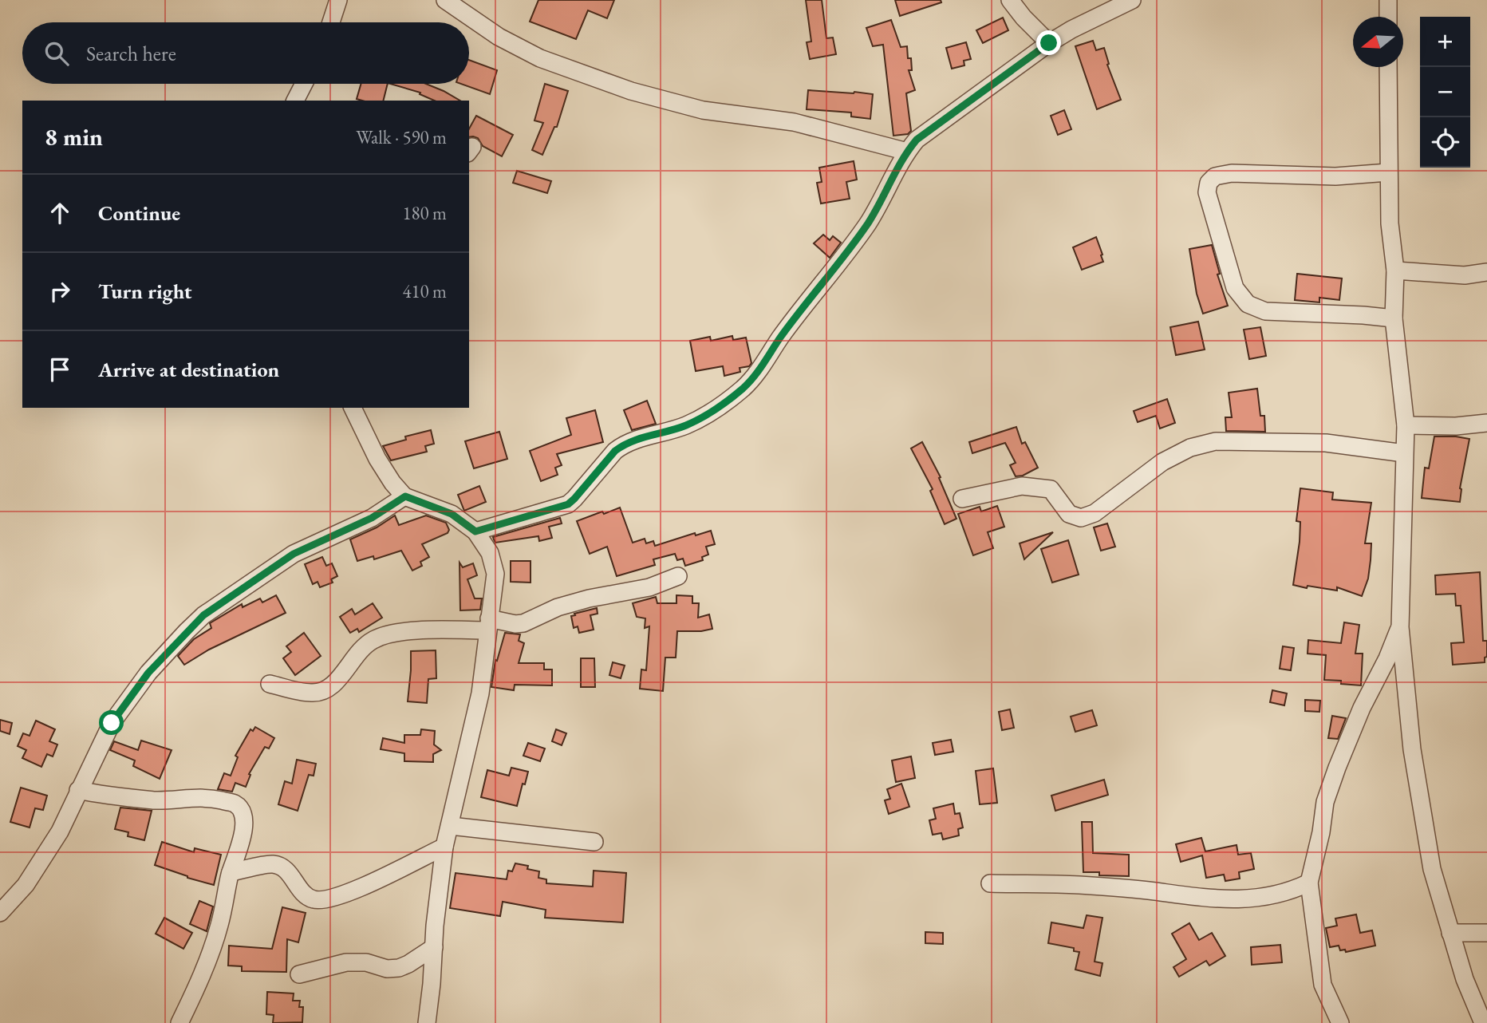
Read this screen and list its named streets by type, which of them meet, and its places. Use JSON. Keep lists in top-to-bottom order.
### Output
{
  "north": "left",
  "page": {
    "map_buttons": ["+", "−"],
    "search": "Search here",
    "heading": ["8 min", "Walk · 590 m"],
    "list": [
      ["Continue", "180 m"],
      ["Turn right", "410 m"],
      "Arrive at destination"
    ]
  }
}
